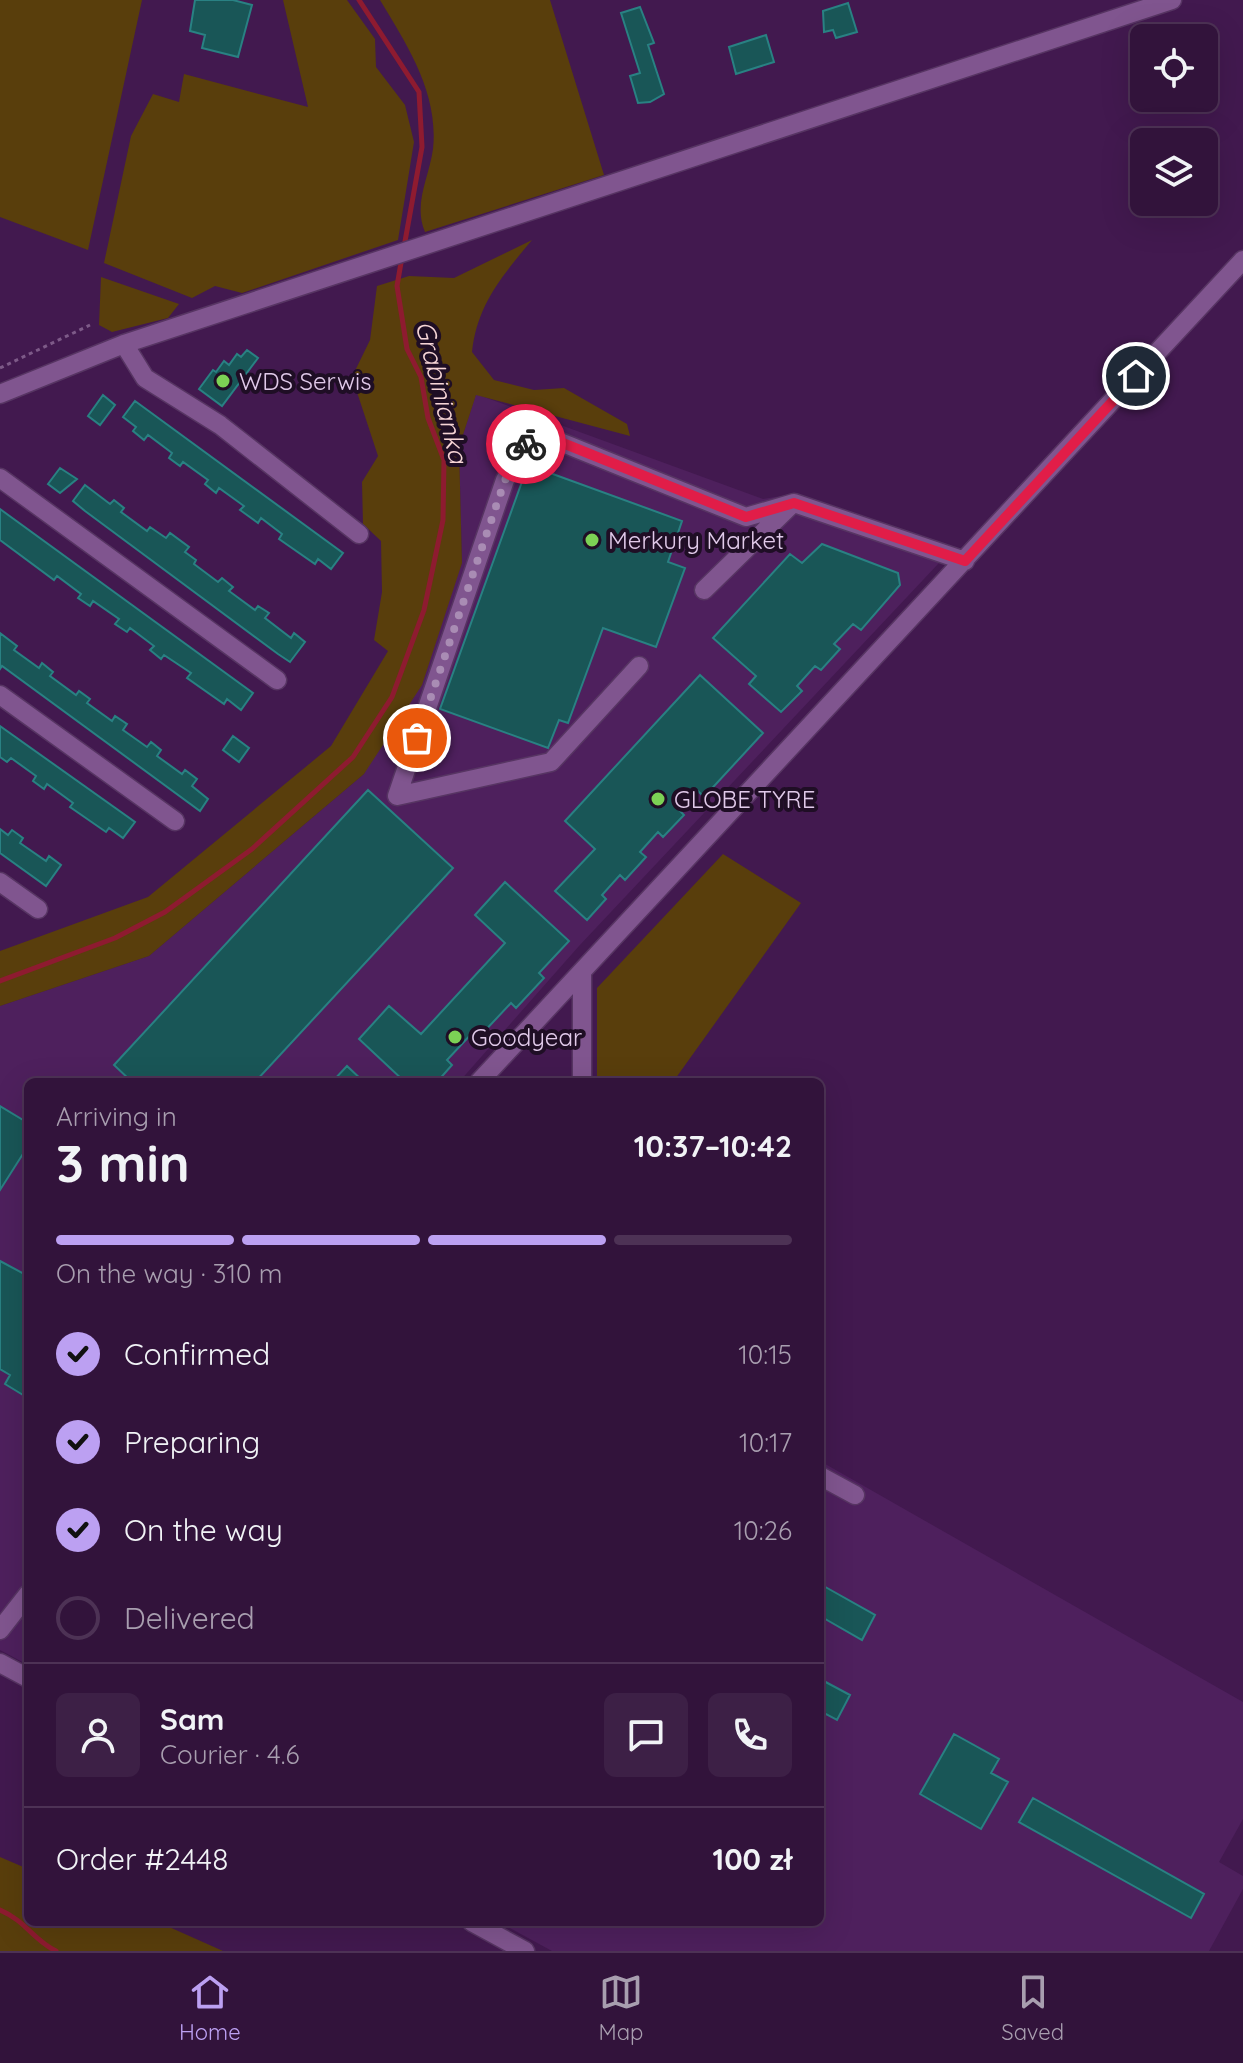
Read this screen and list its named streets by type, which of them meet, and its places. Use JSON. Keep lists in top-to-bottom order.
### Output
{
  "water": ["Grabinianka"],
  "places": [
    "WDS Serwis",
    "Merkury Market",
    "GLOBE TYRE",
    "Goodyear"
  ],
  "page": {
    "heading": ["3 min", "Arriving in", "10:37–10:42"],
    "panel": [
      "Sam",
      "Courier · 4.6",
      "Order #2448",
      "100 zł"
    ],
    "bar": "On the way · 310 m",
    "list": [
      ["Confirmed", "10:15"],
      ["Preparing", "10:17"],
      ["On the way", "10:26"],
      "Delivered"
    ],
    "tabs": ["Home", "Map", "Saved"]
  }
}
